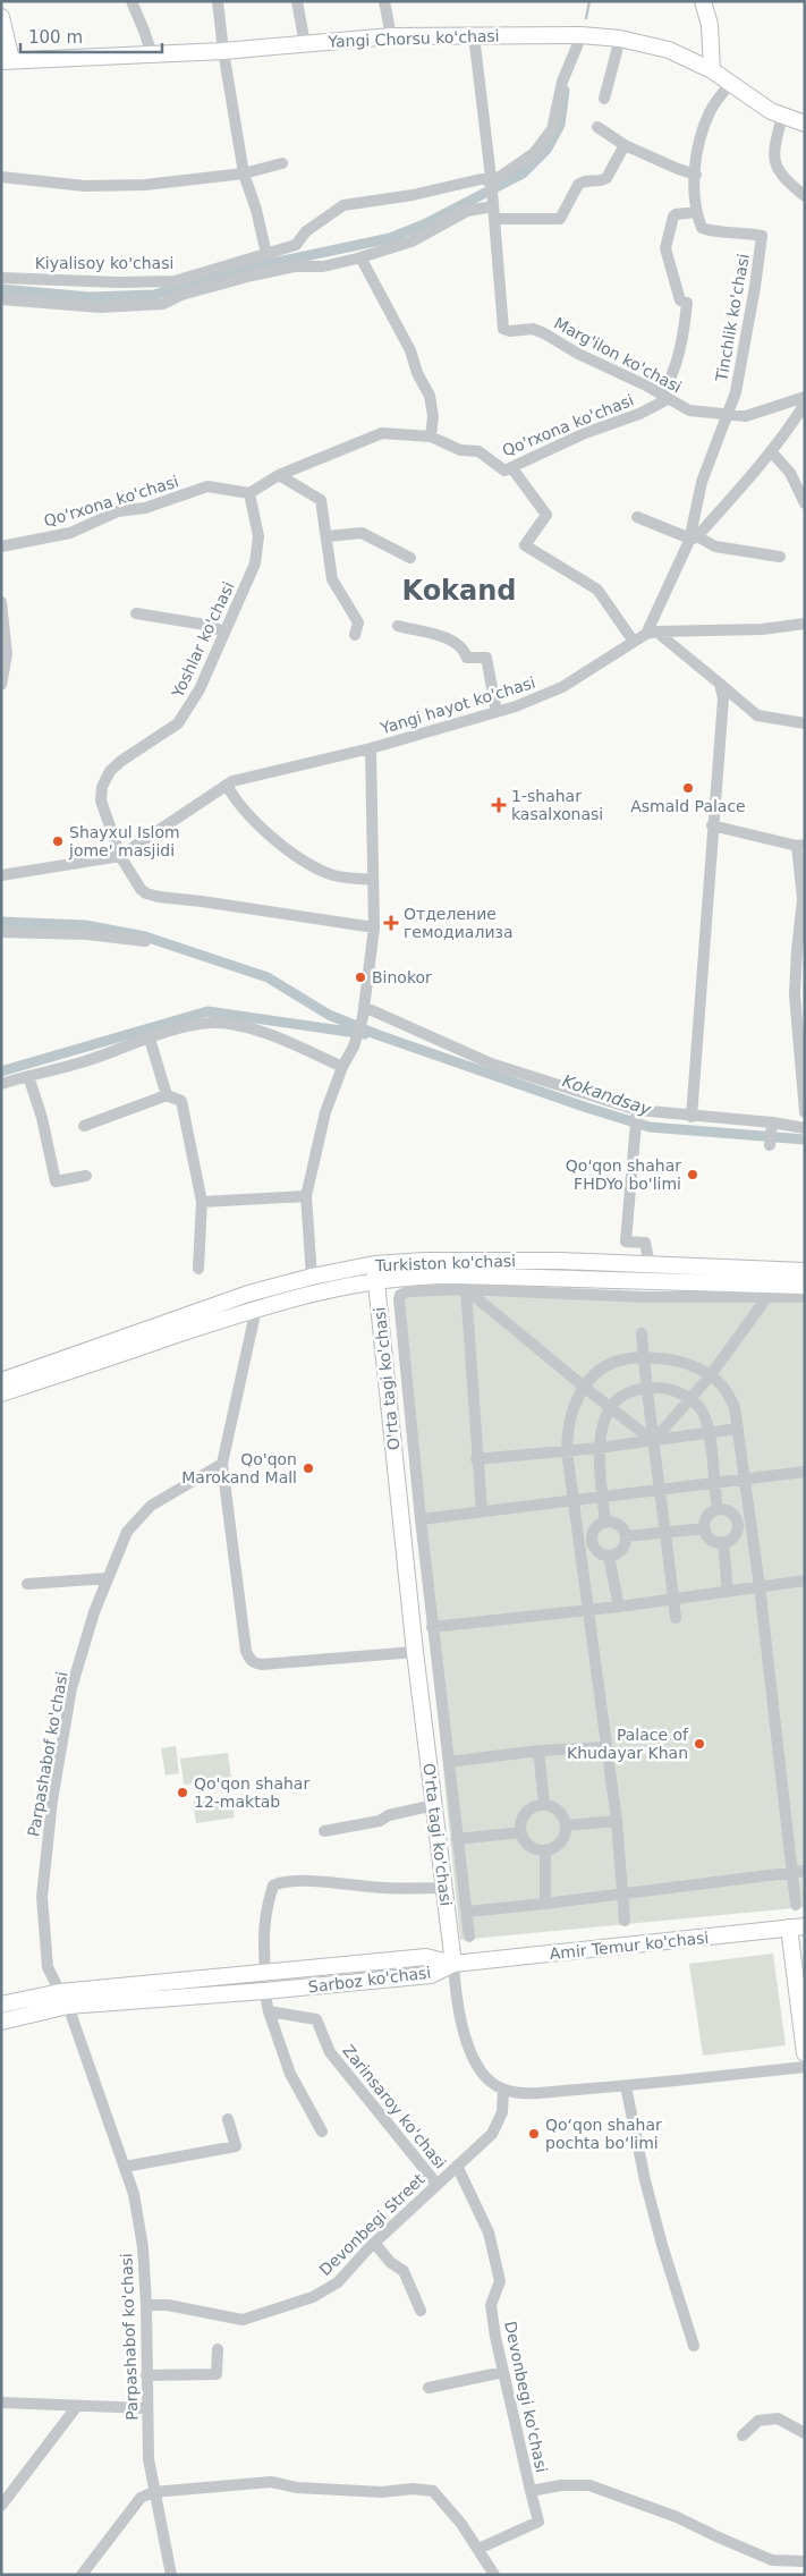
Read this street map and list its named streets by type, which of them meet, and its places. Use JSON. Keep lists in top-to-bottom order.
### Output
{
  "streets": {
    "main road": [
      "Yangi Chorsu ko'chasi",
      "Turkiston ko'chasi",
      "O'rta tagi ko'chasi",
      "Amir Temur ko'chasi",
      "Sarboz ko'chasi"
    ],
    "street": [
      "Kiyalisoy ko'chasi",
      "Tinchlik ko'chasi",
      "Marg'ilon ko'chasi",
      "Qo'rxona ko'chasi",
      "Yoshlar ko'chasi",
      "Yangi hayot ko'chasi",
      "Parpashabof ko'chasi",
      "Zarinsaroy ko'chasi",
      "Devonbegi Street",
      "Devonbegi ko'chasi"
    ]
  },
  "crossings": [
    ["Yangi Chorsu ko'chasi", "Marg'ilon ko'chasi"],
    ["Kiyalisoy ko'chasi", "Marg'ilon ko'chasi"],
    ["Tinchlik ko'chasi", "Marg'ilon ko'chasi"],
    ["Marg'ilon ko'chasi", "Qo'rxona ko'chasi"],
    ["Qo'rxona ko'chasi", "Yoshlar ko'chasi"],
    ["Yoshlar ko'chasi", "Yangi hayot ko'chasi"],
    ["Turkiston ko'chasi", "O'rta tagi ko'chasi"],
    ["O'rta tagi ko'chasi", "Amir Temur ko'chasi"],
    ["O'rta tagi ko'chasi", "Sarboz ko'chasi"],
    ["O'rta tagi ko'chasi", "Devonbegi Street"],
    ["Parpashabof ko'chasi", "Sarboz ko'chasi"],
    ["Parpashabof ko'chasi", "Devonbegi Street"],
    ["Amir Temur ko'chasi", "Sarboz ko'chasi"],
    ["Zarinsaroy ko'chasi", "Devonbegi Street"],
    ["Devonbegi Street", "Devonbegi ko'chasi"]
  ],
  "districts": ["Kokand"],
  "water": ["Kokandsay"],
  "places": {
    "other": [
      "Asmald Palace",
      "Shayxul Islom jome' masjidi",
      "Binokor",
      "Qo'qon shahar FHDYo bo'limi",
      "Qo'qon Marokand Mall",
      "Palace of Khudayar Khan",
      "Qo'qon shahar 12-maktab",
      "Qo‘qon shahar pochta bo‘limi"
    ],
    "health": ["1-shahar kasalxonasi", "Отделение гемодиализа"]
  },
  "scale_bar": "100 m"
}
